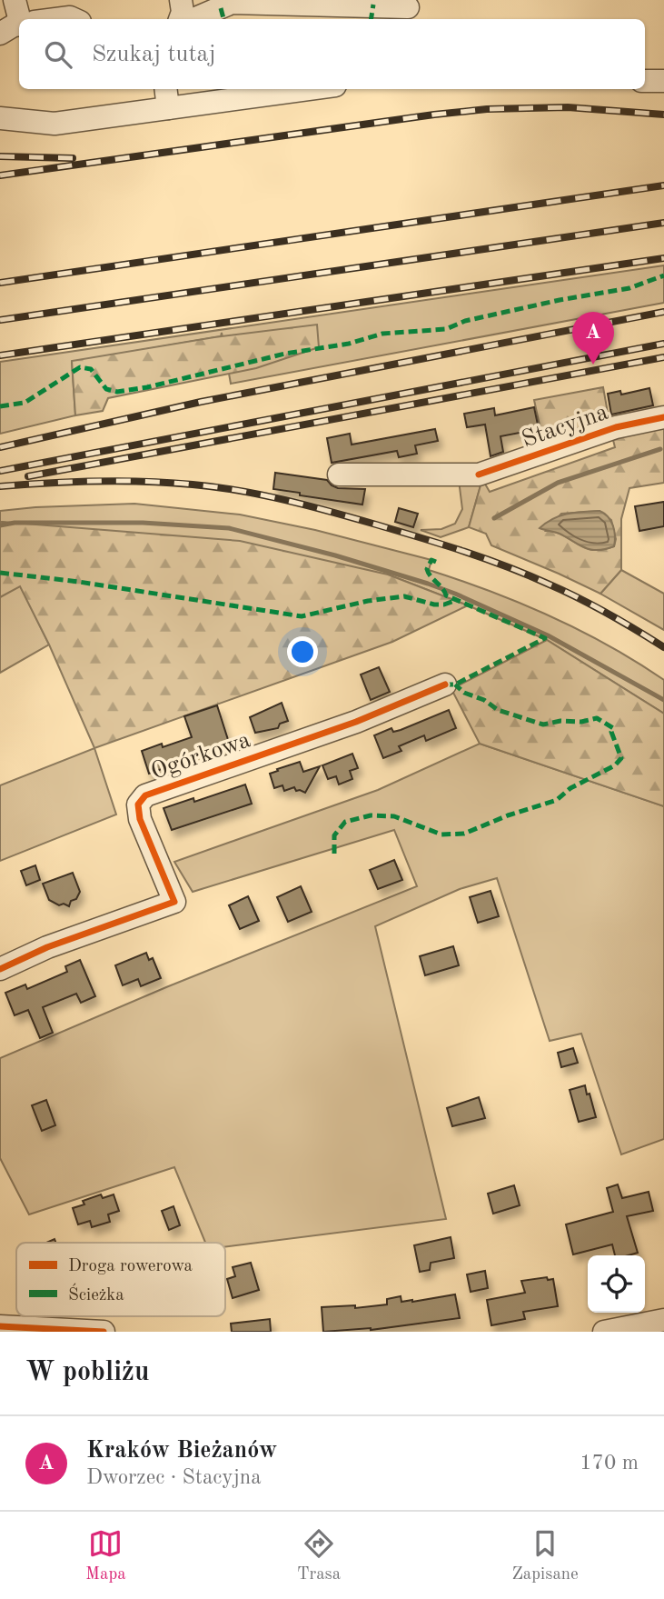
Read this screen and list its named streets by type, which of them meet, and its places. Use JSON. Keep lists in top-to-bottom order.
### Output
{
  "streets": {
    "street": ["Stacyjna", "Ogórkowa"]
  },
  "legend": ["Droga rowerowa", "Ścieżka"],
  "page": {
    "search": "Szukaj tutaj",
    "pins": "A",
    "heading": "W pobliżu",
    "list": [
      {
        "mark": "A",
        "name": "Kraków Bieżanów",
        "note": "Dworzec · Stacyjna",
        "value": "170 m"
      }
    ],
    "nav": ["Mapa", "Trasa", "Zapisane"]
  }
}
